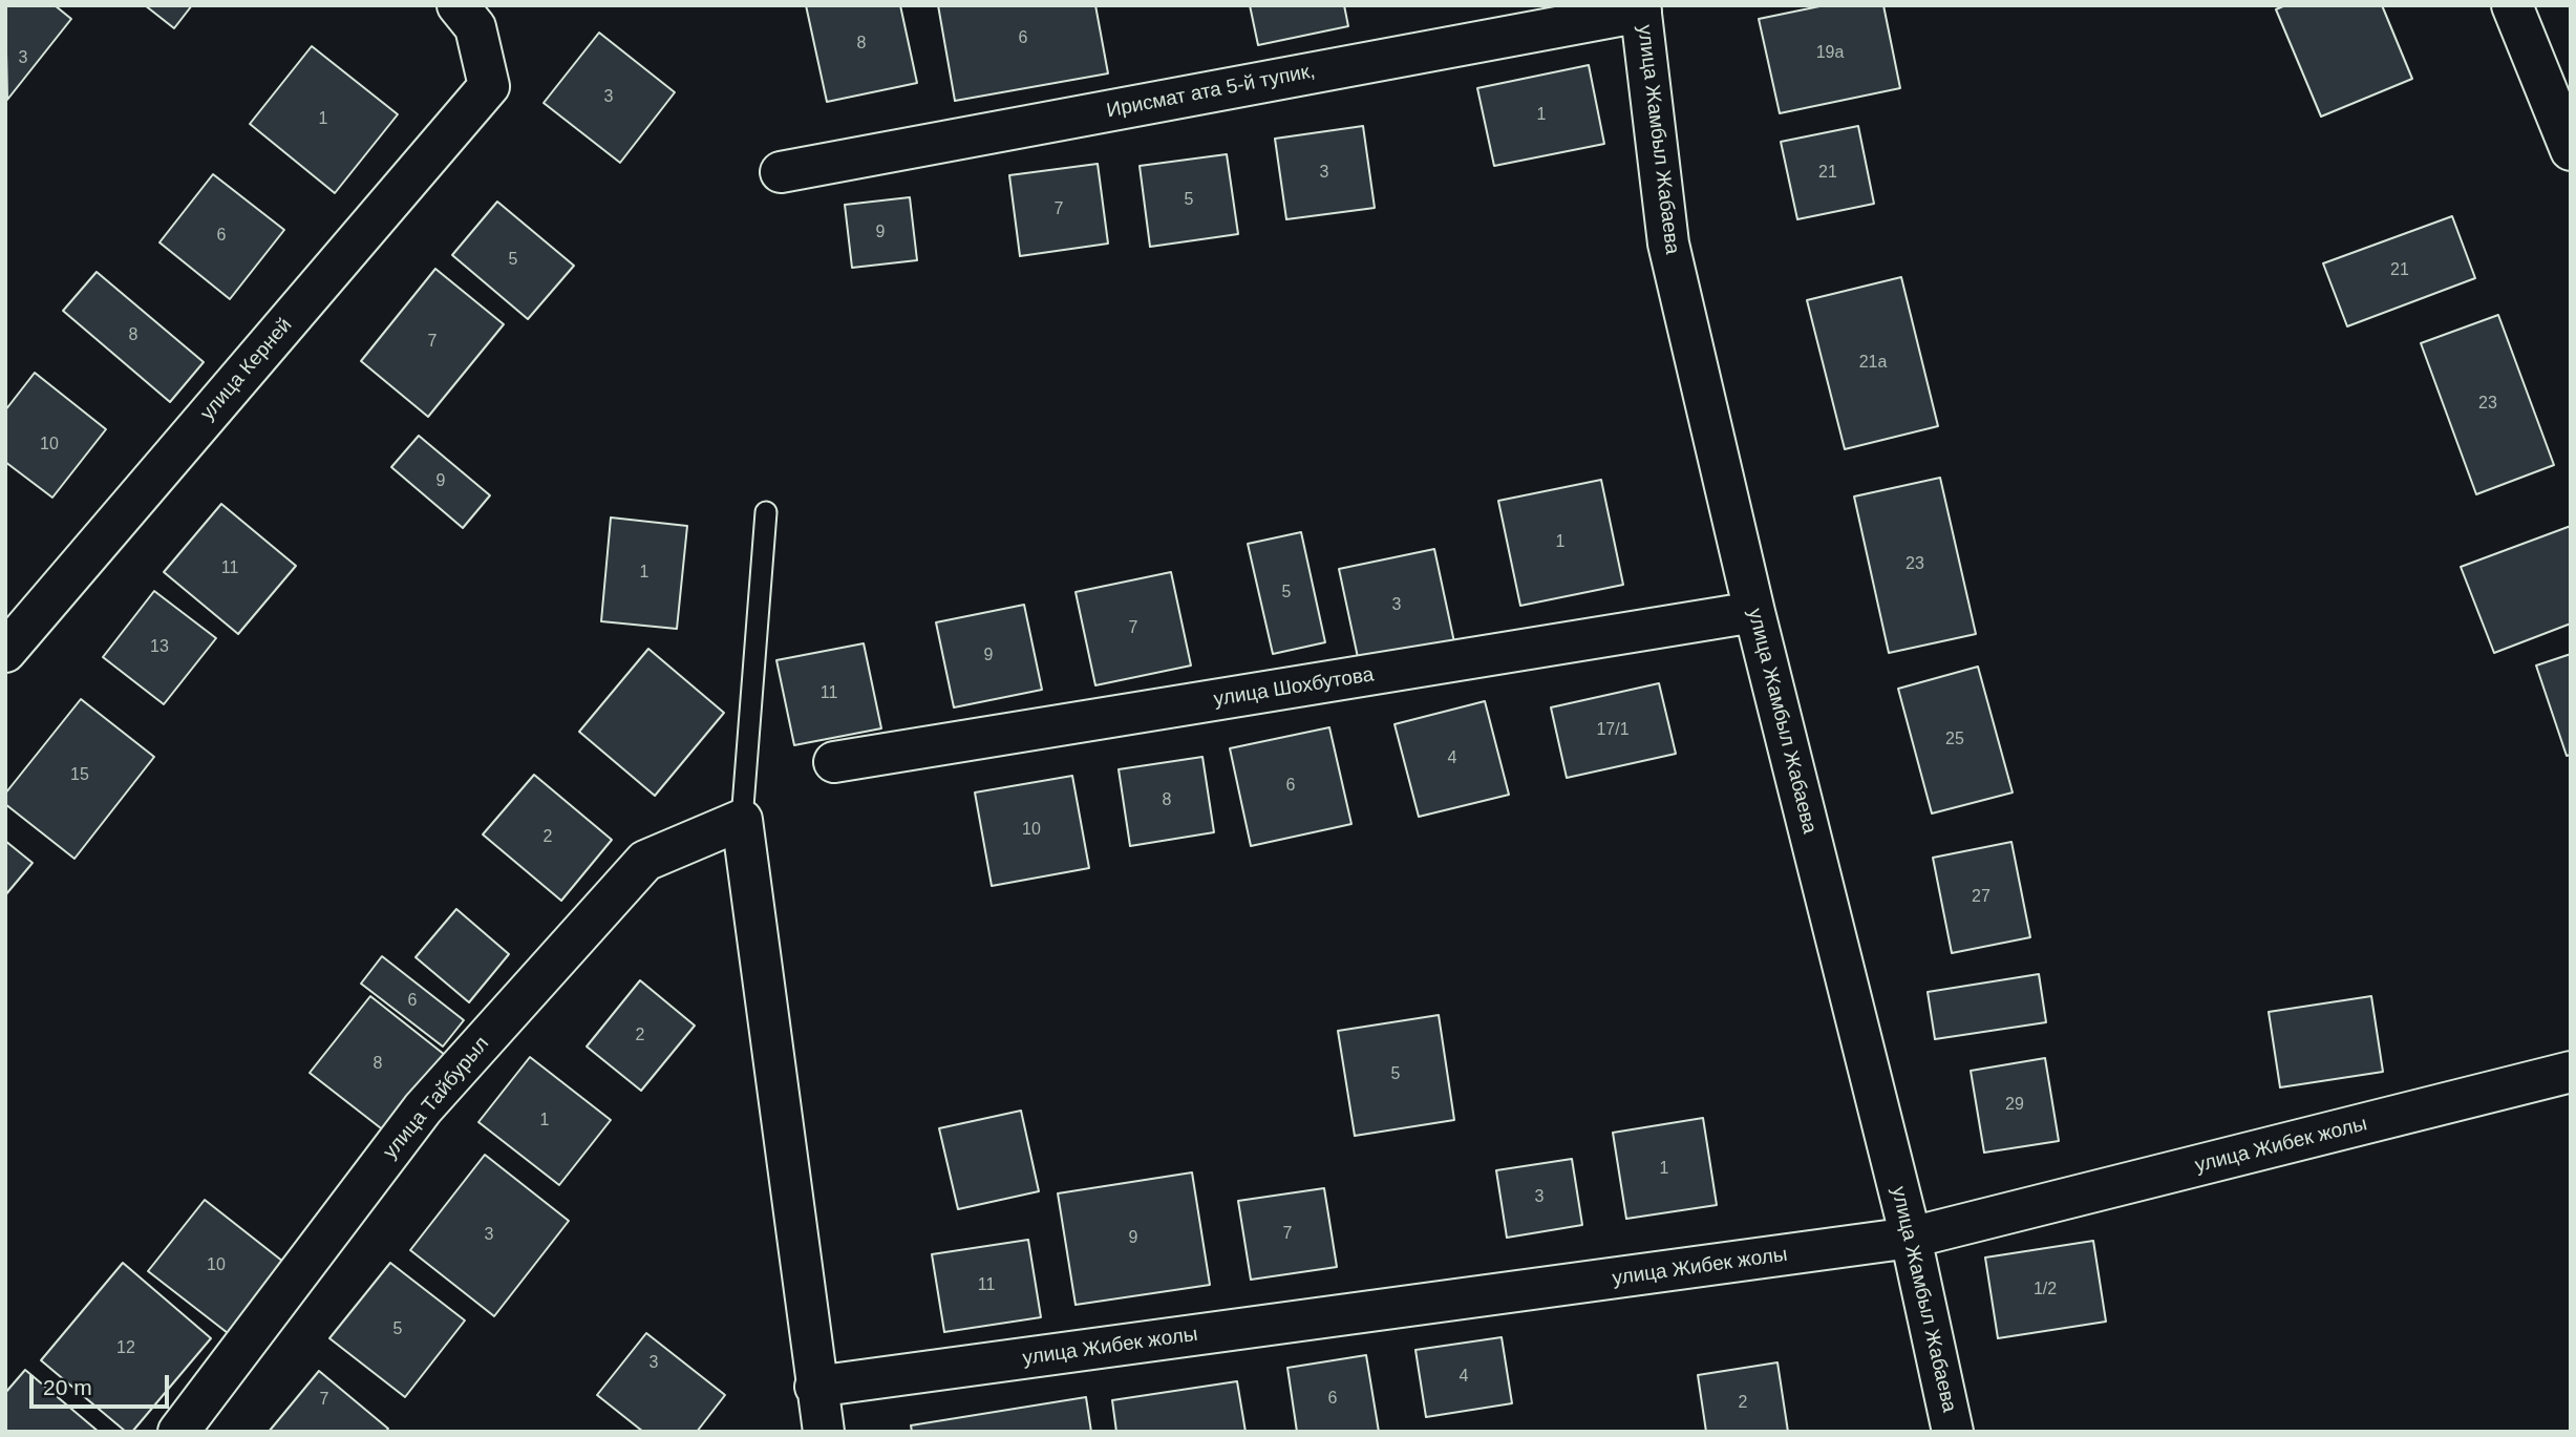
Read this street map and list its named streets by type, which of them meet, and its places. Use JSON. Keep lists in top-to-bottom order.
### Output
{
  "streets": {
    "main road": [
      "Ирисмат ата 5-й тупик,",
      "улица Жамбыл Жабаева",
      "улица Керней",
      "улица Шохбутова",
      "улица Тайбурыл",
      "улица Жибек жолы"
    ]
  },
  "crossings": [
    ["Ирисмат ата 5-й тупик,", "улица Жамбыл Жабаева"],
    ["улица Жамбыл Жабаева", "улица Шохбутова"],
    ["улица Жамбыл Жабаева", "улица Жибек жолы"]
  ],
  "house_numbers": [
    "6",
    "8",
    "19а",
    "3",
    "3",
    "1",
    "1",
    "3",
    "21",
    "5",
    "7",
    "9",
    "6",
    "5",
    "21",
    "8",
    "7",
    "21а",
    "23",
    "10",
    "9",
    "1",
    "23",
    "11",
    "1",
    "5",
    "3",
    "7",
    "13",
    "9",
    "11",
    "17/1",
    "25",
    "4",
    "15",
    "6",
    "8",
    "10",
    "2",
    "27",
    "6",
    "2",
    "8",
    "5",
    "29",
    "1",
    "1",
    "3",
    "7",
    "3",
    "9",
    "10",
    "11",
    "1/2",
    "5",
    "12",
    "3",
    "4",
    "6",
    "7",
    "2"
  ],
  "scale_bar": "20 m"
}
